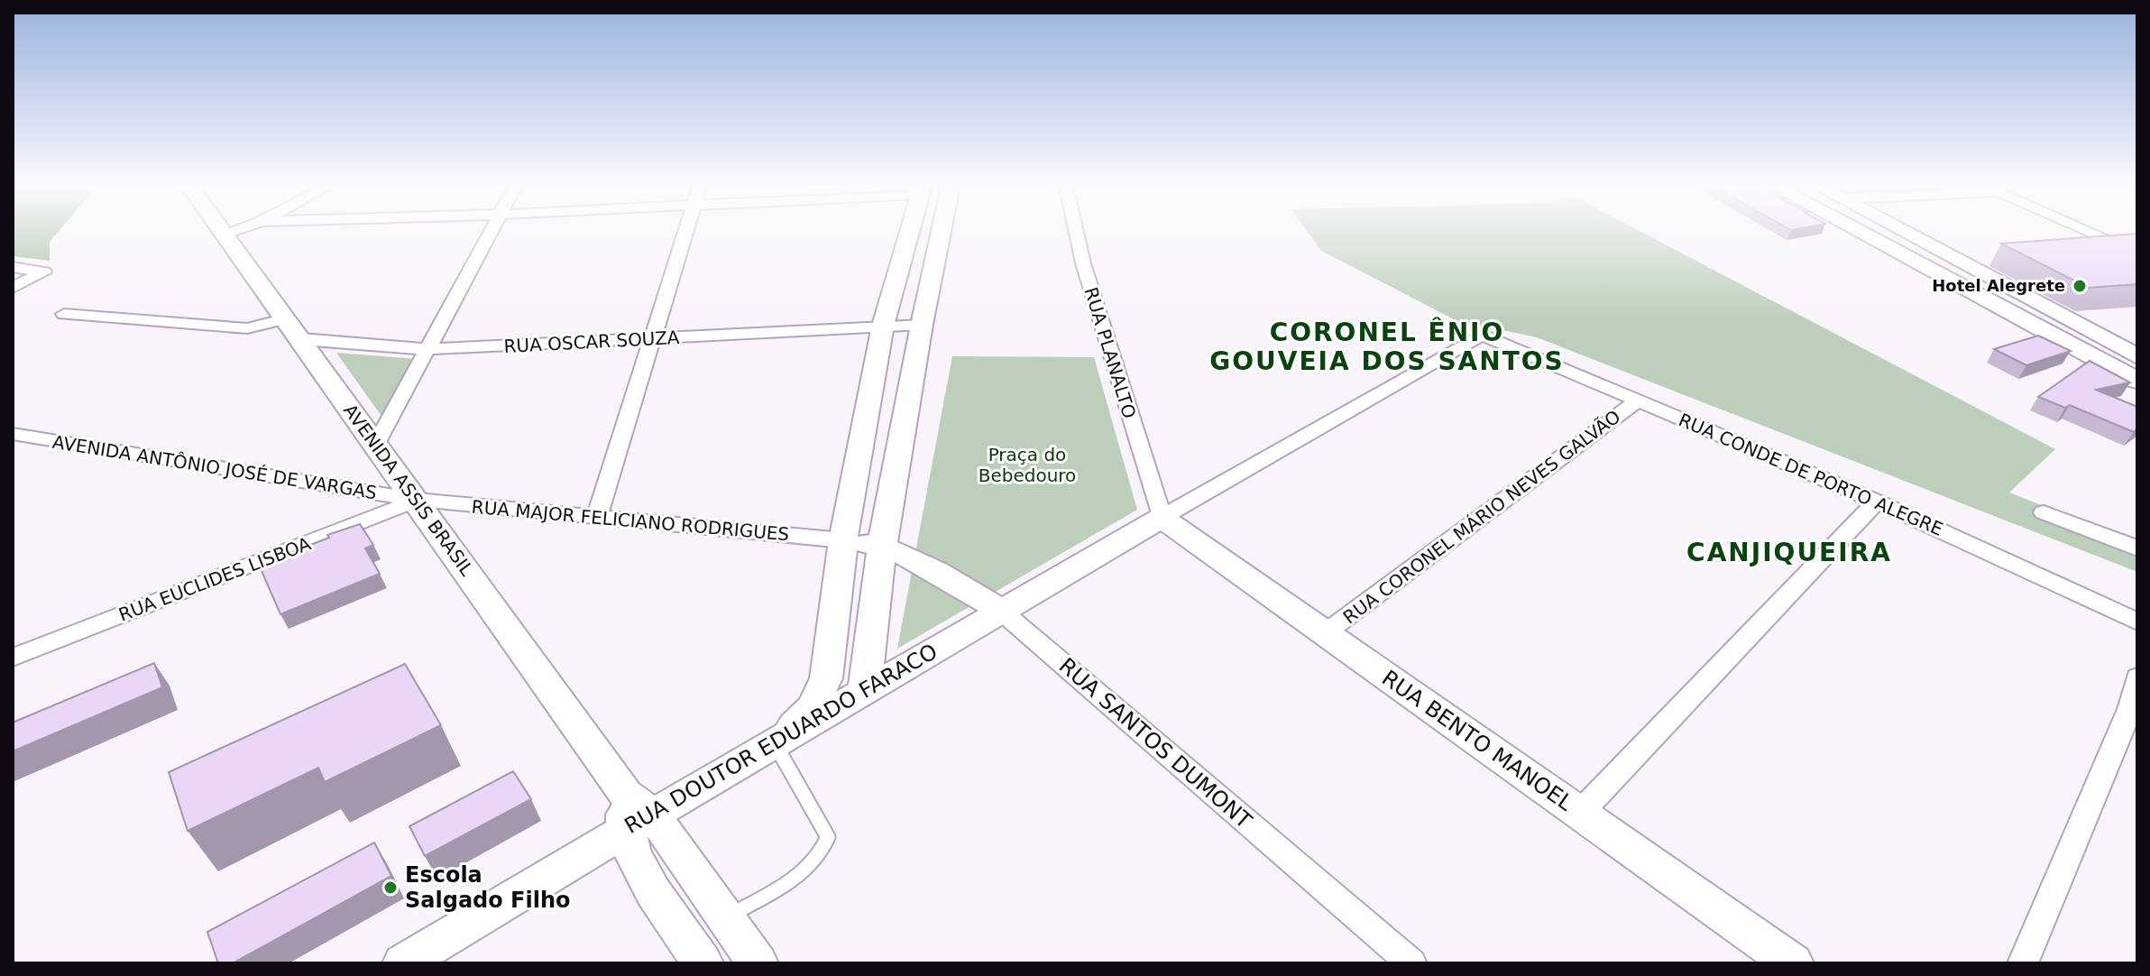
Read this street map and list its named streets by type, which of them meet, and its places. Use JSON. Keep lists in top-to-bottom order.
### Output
{
  "streets": {
    "main road": [
      "AVENIDA ASSIS BRASIL",
      "RUA DOUTOR EDUARDO FARACO",
      "RUA BENTO MANOEL",
      "RUA SANTOS DUMONT"
    ],
    "street": [
      "RUA OSCAR SOUZA",
      "RUA PLANALTO",
      "AVENIDA ANTÔNIO JOSÉ DE VARGAS",
      "RUA CONDE DE PORTO ALEGRE",
      "RUA CORONEL MÁRIO NEVES GALVÃO",
      "RUA MAJOR FELICIANO RODRIGUES",
      "RUA EUCLIDES LISBOA"
    ]
  },
  "crossings": [
    ["RUA OSCAR SOUZA", "AVENIDA ASSIS BRASIL"],
    ["RUA PLANALTO", "RUA CONDE DE PORTO ALEGRE"],
    ["RUA PLANALTO", "RUA DOUTOR EDUARDO FARACO"],
    ["RUA PLANALTO", "RUA BENTO MANOEL"],
    ["AVENIDA ANTÔNIO JOSÉ DE VARGAS", "AVENIDA ASSIS BRASIL"],
    ["AVENIDA ANTÔNIO JOSÉ DE VARGAS", "RUA MAJOR FELICIANO RODRIGUES"],
    ["AVENIDA ANTÔNIO JOSÉ DE VARGAS", "RUA EUCLIDES LISBOA"],
    ["RUA CONDE DE PORTO ALEGRE", "RUA CORONEL MÁRIO NEVES GALVÃO"],
    ["RUA CONDE DE PORTO ALEGRE", "RUA DOUTOR EDUARDO FARACO"],
    ["RUA CONDE DE PORTO ALEGRE", "RUA BENTO MANOEL"],
    ["AVENIDA ASSIS BRASIL", "RUA MAJOR FELICIANO RODRIGUES"],
    ["AVENIDA ASSIS BRASIL", "RUA EUCLIDES LISBOA"],
    ["AVENIDA ASSIS BRASIL", "RUA DOUTOR EDUARDO FARACO"],
    ["RUA CORONEL MÁRIO NEVES GALVÃO", "RUA BENTO MANOEL"],
    ["RUA MAJOR FELICIANO RODRIGUES", "RUA EUCLIDES LISBOA"],
    ["RUA MAJOR FELICIANO RODRIGUES", "RUA SANTOS DUMONT"],
    ["RUA DOUTOR EDUARDO FARACO", "RUA BENTO MANOEL"],
    ["RUA DOUTOR EDUARDO FARACO", "RUA SANTOS DUMONT"]
  ],
  "districts": ["CORONEL ÊNIO GOUVEIA DOS SANTOS", "CANJIQUEIRA"],
  "parks": ["Praça do Bebedouro"],
  "places": ["Hotel Alegrete", "Escola Salgado Filho"]
}
